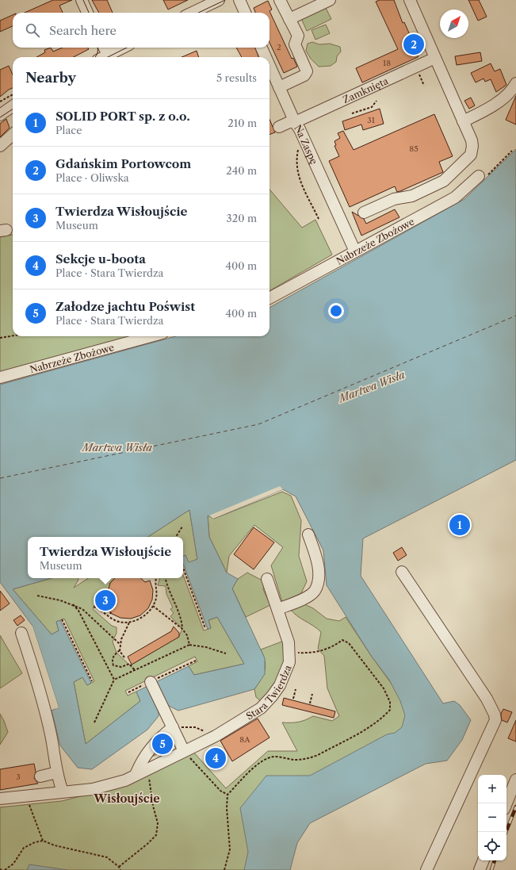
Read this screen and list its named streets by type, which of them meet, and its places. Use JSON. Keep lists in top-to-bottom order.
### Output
{
  "streets": {
    "street": [
      "Zamknięta",
      "Na Zaspę",
      "Nabrzeże Zbożowe",
      "Stara Twierdza"
    ]
  },
  "crossings": [
    ["Zamknięta", "Na Zaspę"],
    ["Na Zaspę", "Nabrzeże Zbożowe"]
  ],
  "districts": ["Wisłoujście"],
  "water": ["Martwa Wisła"],
  "house_numbers": [
    "2",
    "18",
    "31",
    "85",
    "8A",
    "3"
  ],
  "north": "top right",
  "page": {
    "search": "Search here",
    "pins": [
      "2",
      "1",
      "3",
      "5",
      "4"
    ],
    "heading": ["Nearby", "5 results"],
    "list": [
      {
        "mark": "1",
        "name": "SOLID PORT sp. z o.o.",
        "note": "Place",
        "value": "210 m"
      },
      {
        "mark": "2",
        "name": "Gdańskim Portowcom",
        "note": "Place · Oliwska",
        "value": "240 m"
      },
      {
        "mark": "3",
        "name": "Twierdza Wisłoujście",
        "note": "Museum",
        "value": "320 m"
      },
      {
        "mark": "4",
        "name": "Sekcje u-boota",
        "note": "Place · Stara Twierdza",
        "value": "400 m"
      },
      {
        "mark": "5",
        "name": "Załodze jachtu Poświst",
        "note": "Place · Stara Twierdza",
        "value": "400 m"
      }
    ],
    "popup": ["Twierdza Wisłoujście", "Museum"],
    "map_buttons": ["+", "−"]
  }
}
